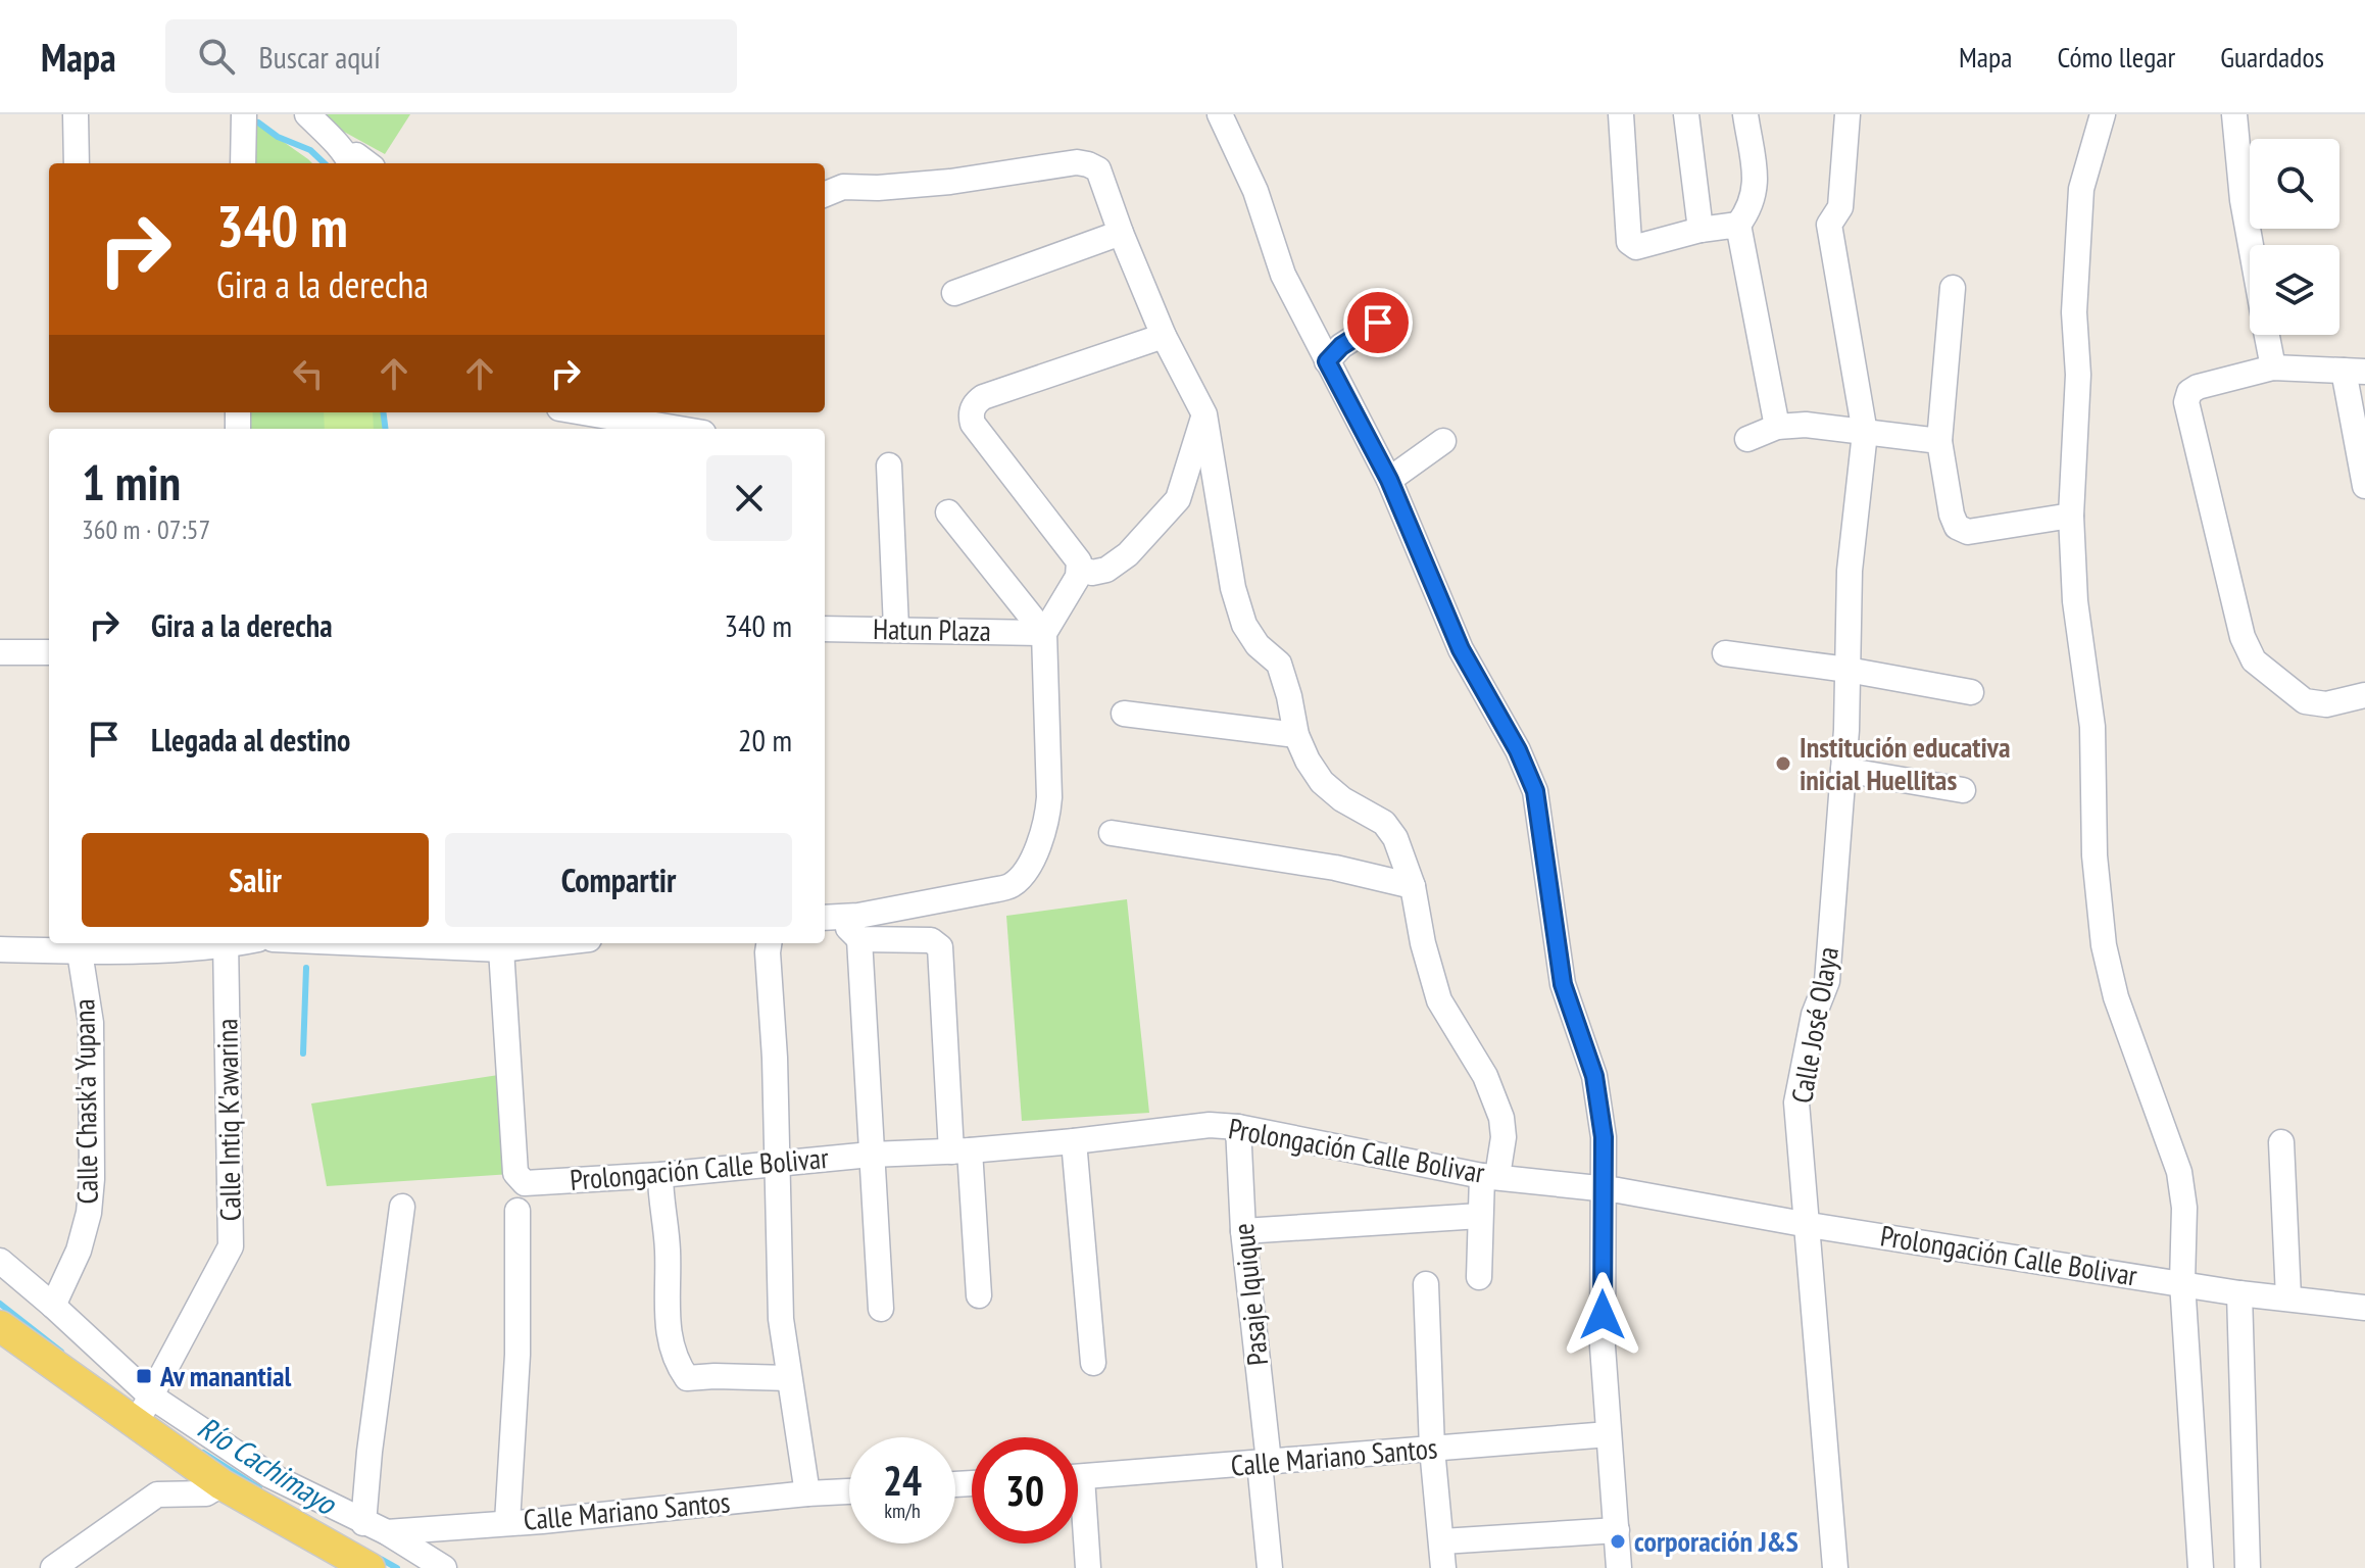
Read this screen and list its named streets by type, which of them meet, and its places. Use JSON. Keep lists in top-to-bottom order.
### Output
{
  "streets": {
    "street": [
      "Hatun Plaza",
      "Calle José Olaya",
      "Calle Chask'a Yupana",
      "Calle Intiq K'awarina",
      "Prolongación Calle Bolivar",
      "Pasaje Iquique",
      "Calle Mariano Santos"
    ]
  },
  "crossings": [
    ["Calle José Olaya", "Prolongación Calle Bolivar"],
    ["Prolongación Calle Bolivar", "Pasaje Iquique"],
    ["Pasaje Iquique", "Calle Mariano Santos"]
  ],
  "water": ["Río Cachimayo"],
  "places": {
    "other": ["Institución educativa inicial Huellitas", "corporación J&S"],
    "transit": ["Av manantial"]
  },
  "page": {
    "header": "Mapa",
    "search": "Buscar aquí",
    "nav": ["Mapa", "Cómo llegar", "Guardados"],
    "turn": ["340 m", "Gira a la derecha"],
    "heading": ["1 min", "360 m · 07:57"],
    "list": [
      {
        "name": "Gira a la derecha",
        "value": "340 m"
      },
      {
        "name": "Llegada al destino",
        "value": "20 m"
      }
    ],
    "buttons": ["Salir", "Compartir"],
    "speed": "24 km/h",
    "limit": "30"
  }
}
